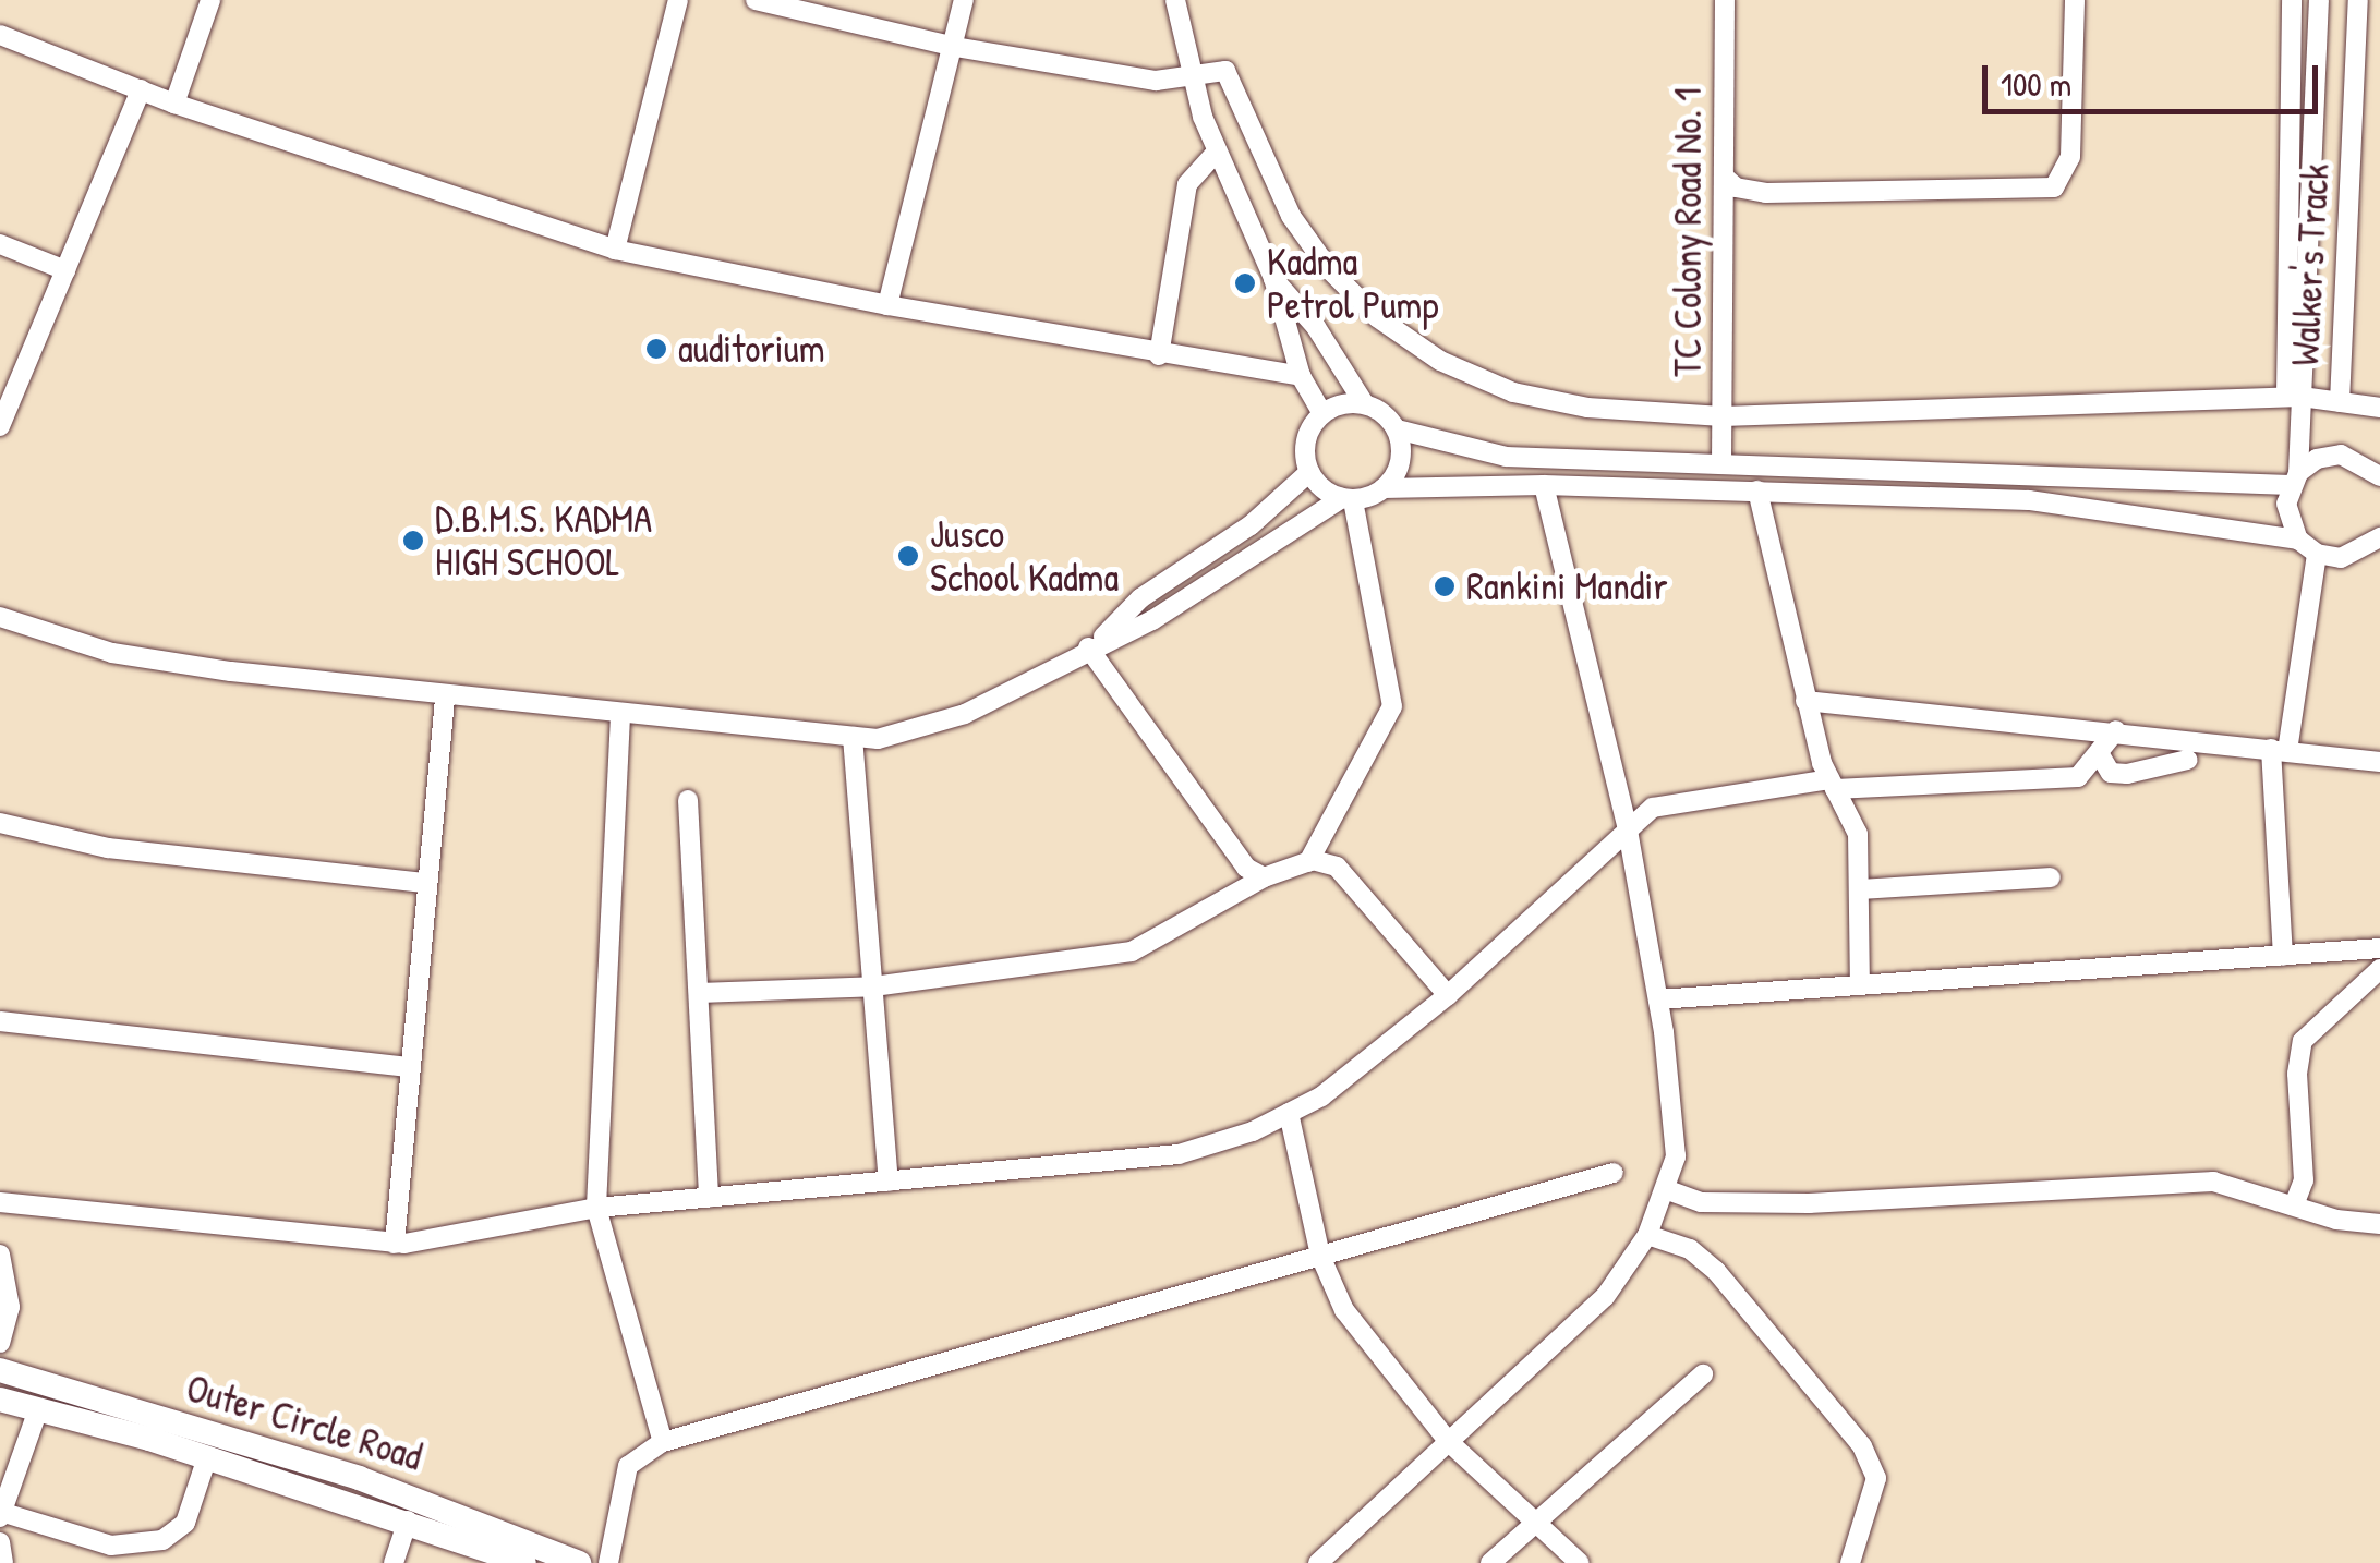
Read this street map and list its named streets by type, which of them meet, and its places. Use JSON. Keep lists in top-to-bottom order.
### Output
{
  "streets": {
    "main road": ["Outer Circle Road"],
    "street": ["TC Colony Road No. 1", "Walker's Track"]
  },
  "places": [
    "Kadma Petrol Pump",
    "auditorium",
    "D.B.M.S. KADMA HIGH SCHOOL",
    "Jusco School Kadma",
    "Rankini Mandir"
  ],
  "scale_bar": "100 m"
}
